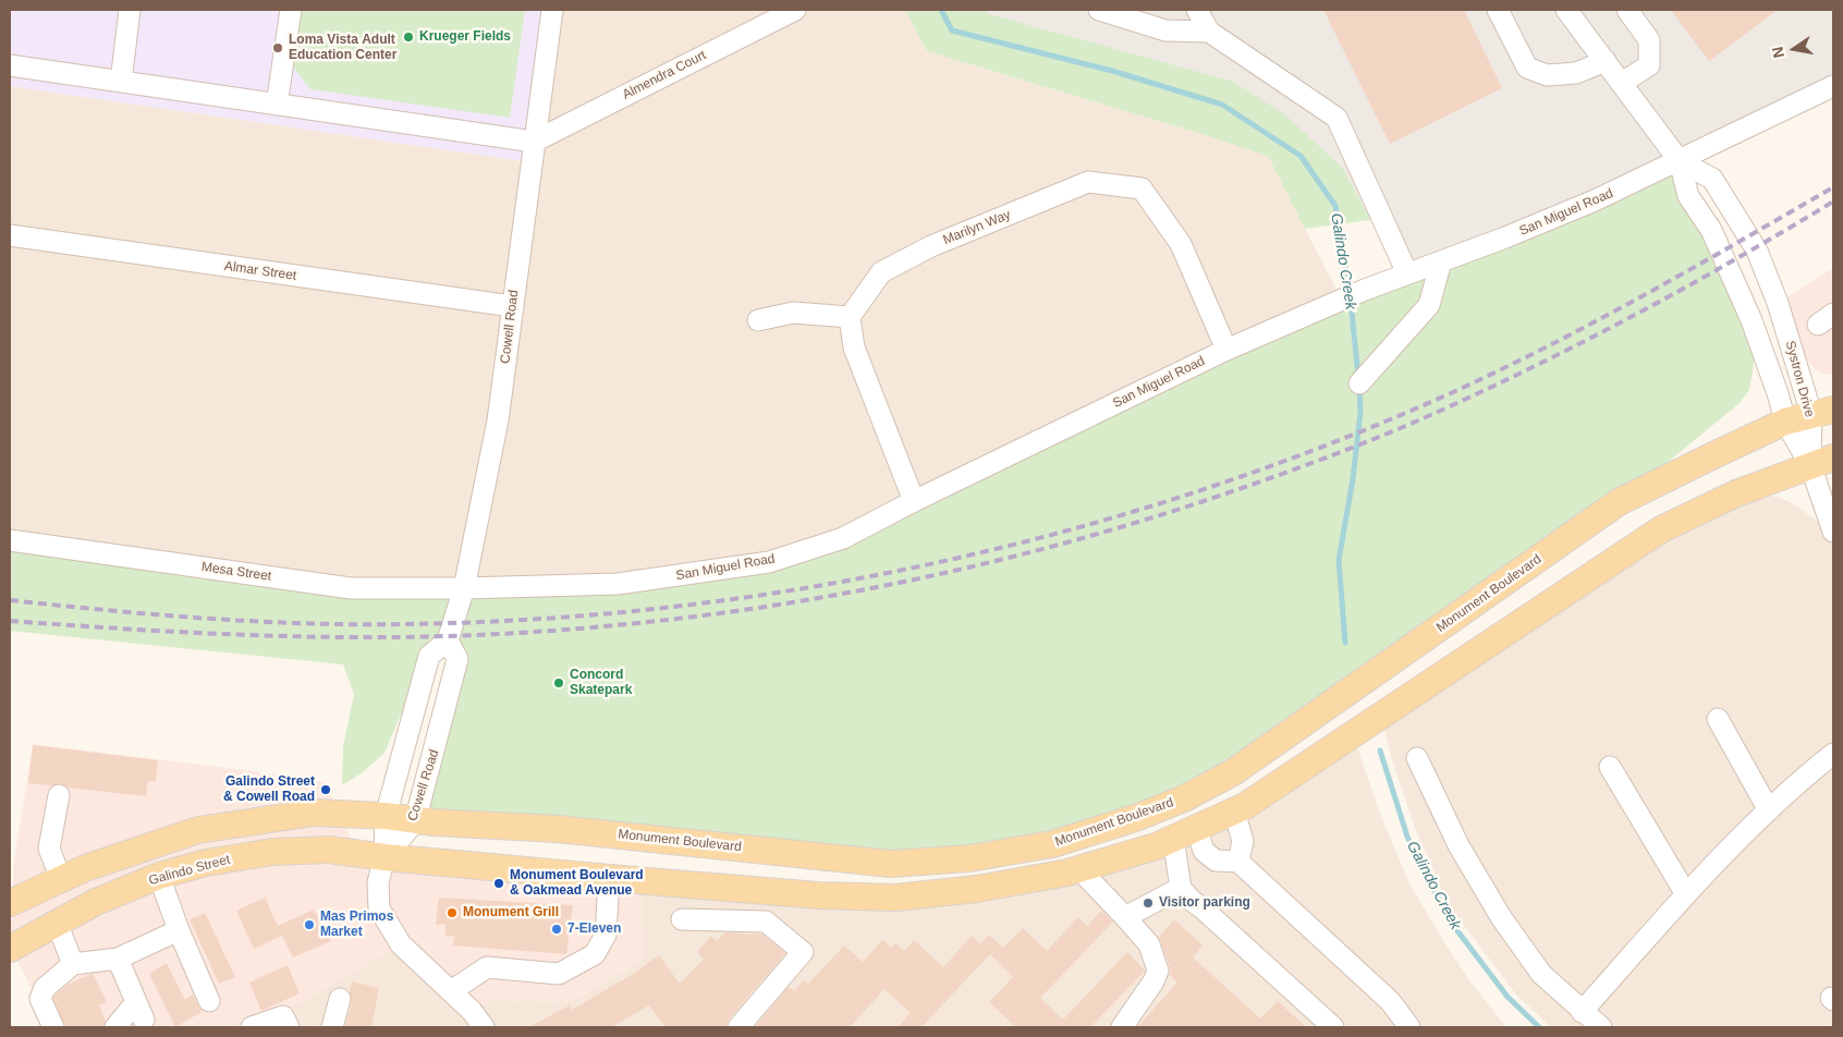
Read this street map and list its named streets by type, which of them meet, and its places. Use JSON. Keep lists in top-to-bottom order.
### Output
{
  "streets": {
    "main road": ["Monument Boulevard", "Galindo Street"],
    "street": [
      "Almendra Court",
      "San Miguel Road",
      "Marilyn Way",
      "Almar Street",
      "Cowell Road",
      "Systron Drive",
      "Mesa Street"
    ]
  },
  "crossings": [
    ["Almendra Court", "Cowell Road"],
    ["San Miguel Road", "Marilyn Way"],
    ["San Miguel Road", "Cowell Road"],
    ["San Miguel Road", "Systron Drive"],
    ["San Miguel Road", "Mesa Street"],
    ["Almar Street", "Cowell Road"],
    ["Cowell Road", "Mesa Street"],
    ["Cowell Road", "Monument Boulevard"],
    ["Cowell Road", "Galindo Street"],
    ["Systron Drive", "Monument Boulevard"]
  ],
  "water": ["Galindo Creek"],
  "places": [
    "Krueger Fields",
    "Loma Vista Adult Education Center",
    "Concord Skatepark",
    "Galindo Street & Cowell Road",
    "Monument Boulevard & Oakmead Avenue",
    "Visitor parking",
    "Monument Grill",
    "Mas Primos Market",
    "7-Eleven"
  ],
  "north": "left"
}
